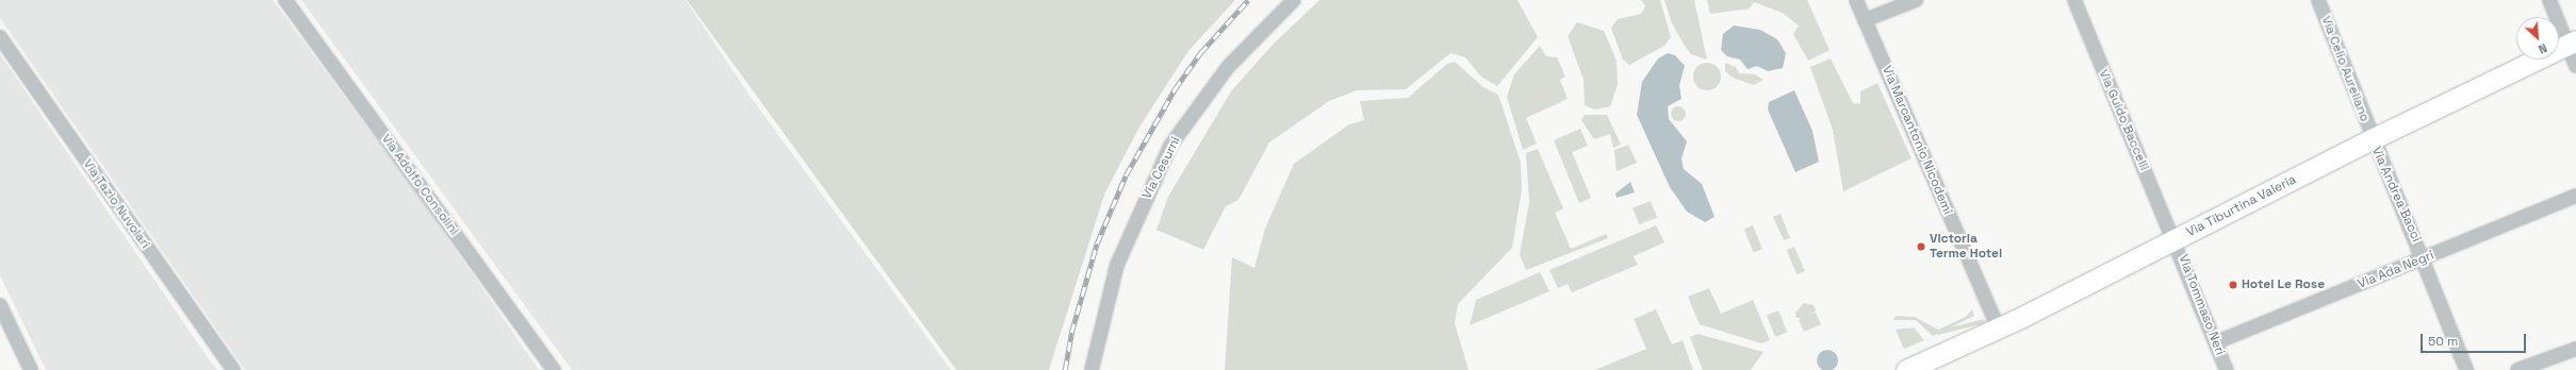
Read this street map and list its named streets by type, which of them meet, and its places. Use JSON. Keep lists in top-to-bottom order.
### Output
{
  "streets": {
    "main road": ["Via Tiburtina Valeria"],
    "street": [
      "Via Celio Aureliano",
      "Via Guido Baccelli",
      "Via Marcantonio Nicodemi",
      "Via Cesurni",
      "Via Adolfo Consolini",
      "Via Andrea Bacci",
      "Via Tazio Nuvolari",
      "Via Ada Negri",
      "Via Tommaso Neri"
    ]
  },
  "crossings": [
    ["Via Celio Aureliano", "Via Andrea Bacci"],
    ["Via Celio Aureliano", "Via Tiburtina Valeria"],
    ["Via Guido Baccelli", "Via Tiburtina Valeria"],
    ["Via Guido Baccelli", "Via Tommaso Neri"],
    ["Via Marcantonio Nicodemi", "Via Tiburtina Valeria"],
    ["Via Andrea Bacci", "Via Tiburtina Valeria"],
    ["Via Andrea Bacci", "Via Ada Negri"],
    ["Via Tiburtina Valeria", "Via Tommaso Neri"],
    ["Via Ada Negri", "Via Tommaso Neri"]
  ],
  "places": ["Victoria Terme Hotel", "Hotel Le Rose"],
  "scale_bar": "50 m",
  "north": "bottom right"
}
